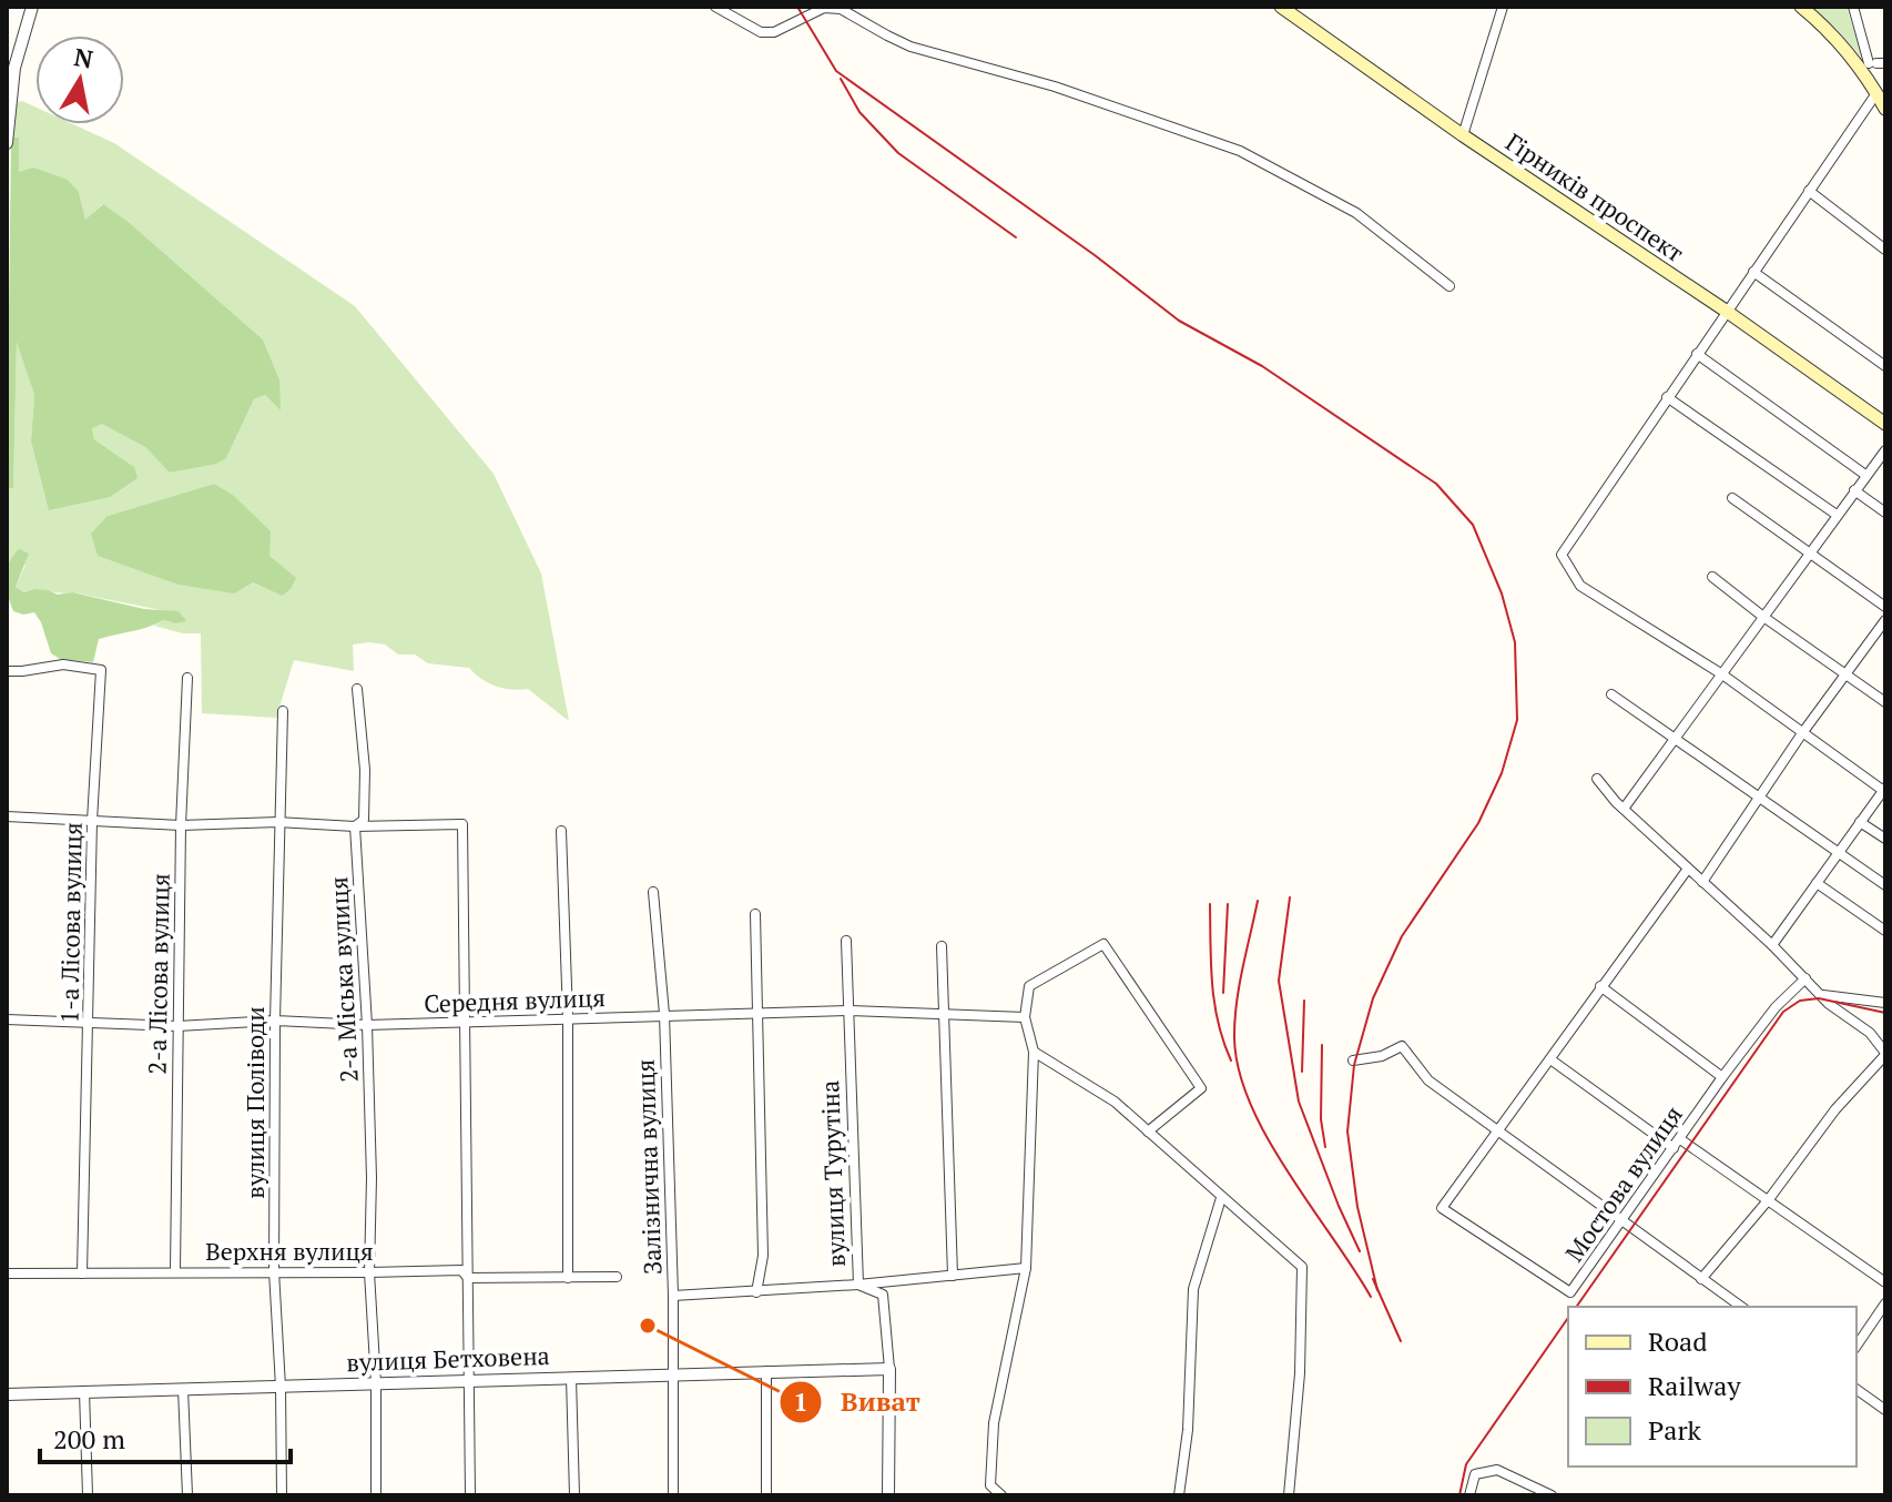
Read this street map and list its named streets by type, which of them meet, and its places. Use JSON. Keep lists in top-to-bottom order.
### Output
{
  "streets": {
    "main road": ["Гірників проспект"],
    "street": [
      "1-а Лісова вулиця",
      "2-а Лісова вулиця",
      "2-а Міська вулиця",
      "Середня вулиця",
      "вулиця Поліводи",
      "Залізнична вулиця",
      "вулиця Турутіна",
      "Мостова вулиця",
      "Верхня вулиця",
      "вулиця Бетховена"
    ]
  },
  "crossings": [
    ["1-а Лісова вулиця", "Середня вулиця"],
    ["1-а Лісова вулиця", "Верхня вулиця"],
    ["2-а Лісова вулиця", "Середня вулиця"],
    ["2-а Лісова вулиця", "Верхня вулиця"],
    ["2-а Міська вулиця", "Середня вулиця"],
    ["2-а Міська вулиця", "Верхня вулиця"],
    ["2-а Міська вулиця", "вулиця Бетховена"],
    ["Середня вулиця", "вулиця Поліводи"],
    ["Середня вулиця", "Залізнична вулиця"],
    ["Середня вулиця", "вулиця Турутіна"],
    ["вулиця Поліводи", "Верхня вулиця"],
    ["вулиця Поліводи", "вулиця Бетховена"],
    ["Залізнична вулиця", "вулиця Бетховена"],
    ["вулиця Турутіна", "вулиця Бетховена"]
  ],
  "places": ["Виват"],
  "legend": ["Road", "Railway", "Park"],
  "scale_bar": "200 m",
  "north": "top"
}
